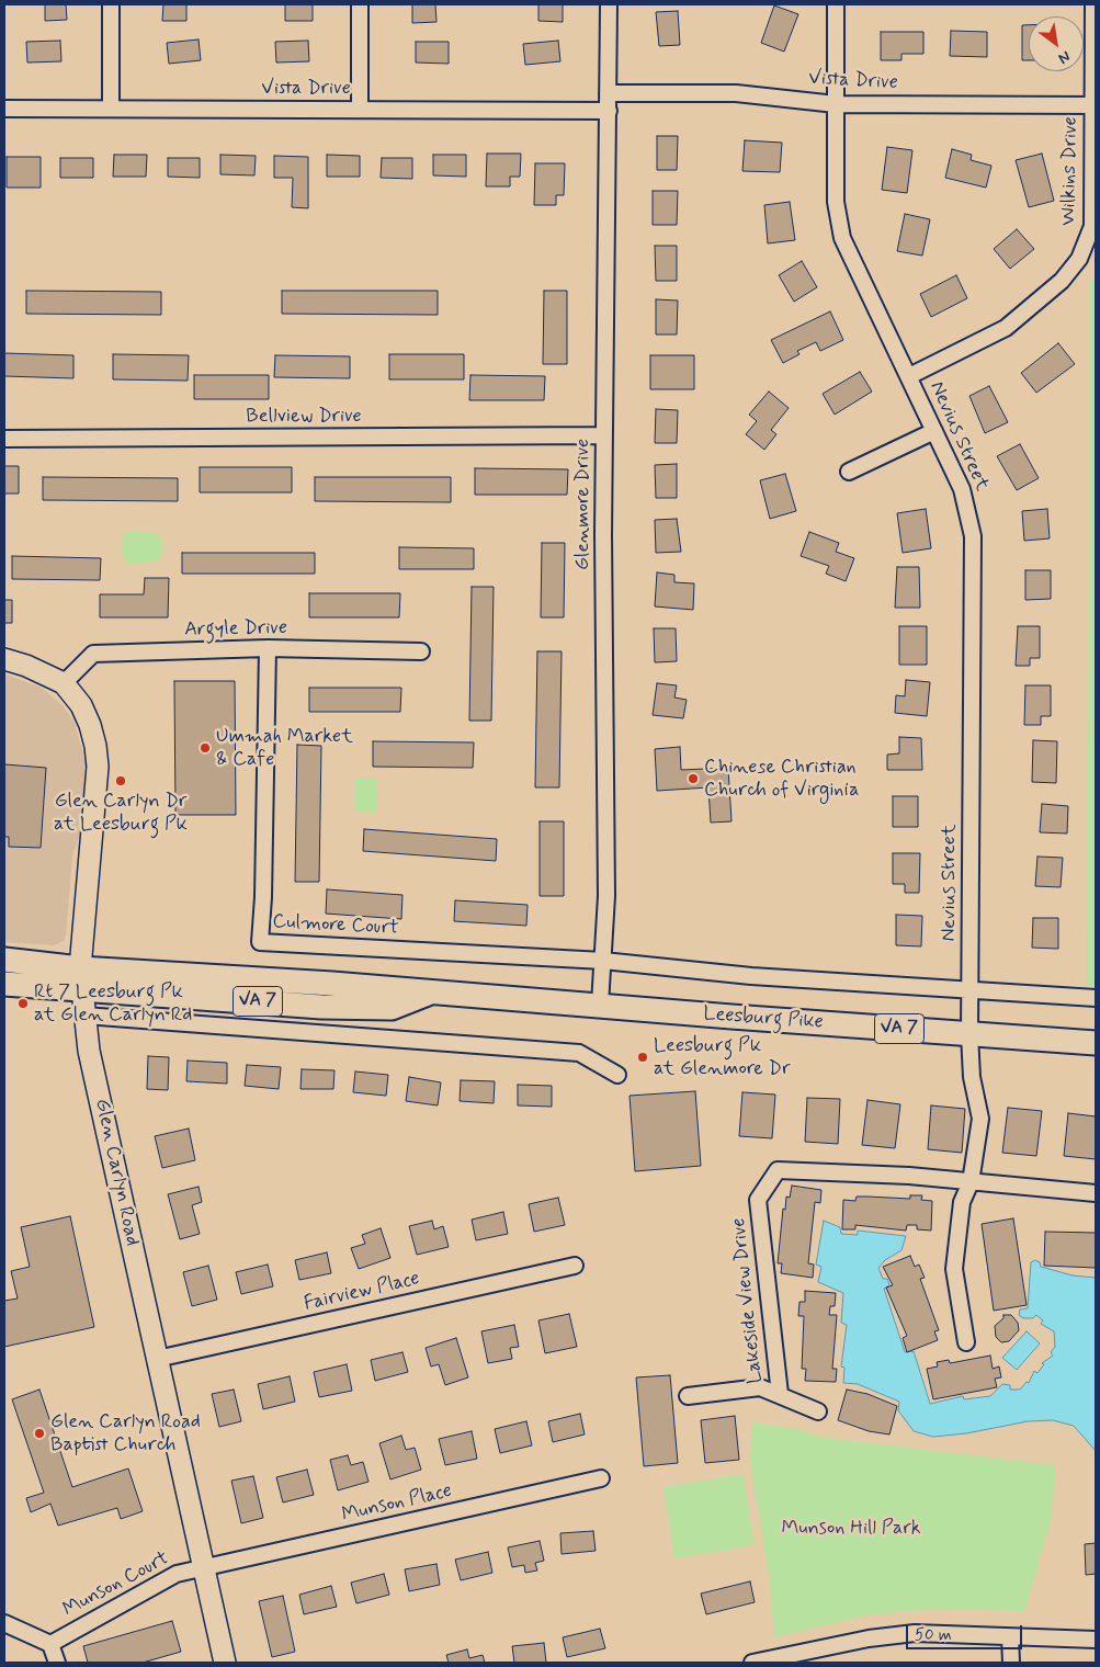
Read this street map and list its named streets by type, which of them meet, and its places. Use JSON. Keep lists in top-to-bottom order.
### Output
{
  "streets": {
    "main road": ["VA 7", "Leesburg Pike"],
    "street": [
      "Vista Drive",
      "Wilkins Drive",
      "Bellview Drive",
      "Nevius Street",
      "Glenmore Drive",
      "Argyle Drive",
      "Culmore Court",
      "Glen Carlyn Road",
      "Fairview Place",
      "Lakeside View Drive",
      "Munson Place",
      "Munson Court"
    ]
  },
  "crossings": [
    ["Vista Drive", "Wilkins Drive"],
    ["Vista Drive", "Nevius Street"],
    ["Vista Drive", "Glenmore Drive"],
    ["Wilkins Drive", "Nevius Street"],
    ["Bellview Drive", "Glenmore Drive"],
    ["Nevius Street", "Leesburg Pike"],
    ["Glenmore Drive", "Culmore Court"],
    ["Glenmore Drive", "Leesburg Pike"],
    ["Argyle Drive", "Culmore Court"],
    ["Argyle Drive", "Glen Carlyn Road"],
    ["Leesburg Pike", "Glen Carlyn Road"],
    ["Glen Carlyn Road", "Fairview Place"],
    ["Glen Carlyn Road", "Munson Place"],
    ["Glen Carlyn Road", "Munson Court"],
    ["Munson Place", "Munson Court"]
  ],
  "parks": ["Munson Hill Park"],
  "places": [
    "Ummah Market & Cafe",
    "Chinese Christian Church of Virginia",
    "Glen Carlyn Dr at Leesburg Pk",
    "Rt 7 Leesburg Pk at Glen Carlyn Rd",
    "Leesburg Pk at Glenmore Dr",
    "Glen Carlyn Road Baptist Church"
  ],
  "scale_bar": "50 m",
  "north": "bottom right"
}
